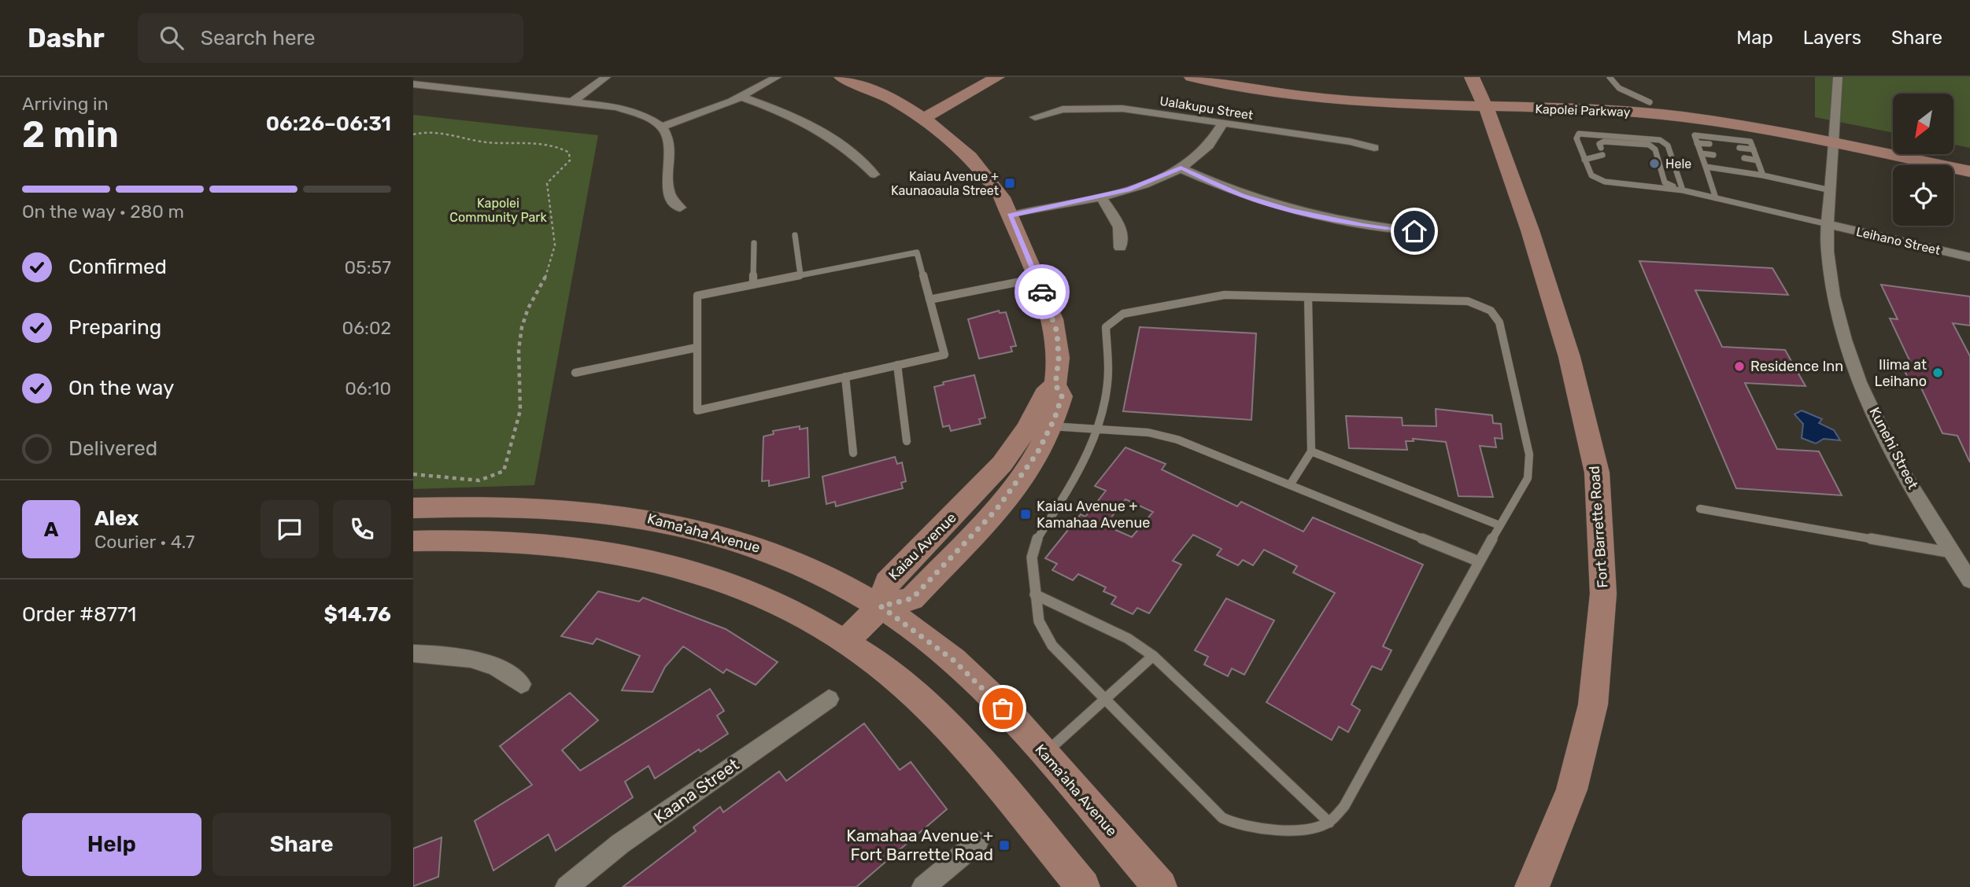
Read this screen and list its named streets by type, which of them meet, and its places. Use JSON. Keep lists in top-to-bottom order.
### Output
{
  "streets": {
    "main road": [
      "Kapolei Parkway",
      "Fort Barrette Road",
      "Kama'aha Avenue",
      "Kaiau Avenue"
    ],
    "street": [
      "Ualakupu Street",
      "Leihano Street",
      "Kunehi Street",
      "Kaana Street"
    ]
  },
  "crossings": [
    ["Kapolei Parkway", "Kunehi Street"],
    ["Kapolei Parkway", "Fort Barrette Road"],
    ["Leihano Street", "Kunehi Street"],
    ["Kama'aha Avenue", "Kaiau Avenue"]
  ],
  "parks": ["Kapolei Community Park"],
  "places": {
    "other": ["Hele", "Residence Inn", "Ilima at Leihano"],
    "transit": ["Kaiau Avenue + Kaunaoaula Street", "Kaiau Avenue + Kamahaa Avenue", "Kamahaa Avenue + Fort Barrette Road"]
  },
  "north": "bottom left",
  "page": {
    "header": "Dashr",
    "search": "Search here",
    "nav": ["Map", "Layers", "Share"],
    "heading": ["2 min", "Arriving in", "06:26–06:31"],
    "panel": [
      "Alex",
      "Courier · 4.7",
      "Order #8771",
      "$14.76"
    ],
    "bar": "On the way · 280 m",
    "list": [
      ["Confirmed", "05:57"],
      ["Preparing", "06:02"],
      ["On the way", "06:10"],
      "Delivered"
    ],
    "round": "A",
    "buttons": ["Help", "Share"]
  }
}
